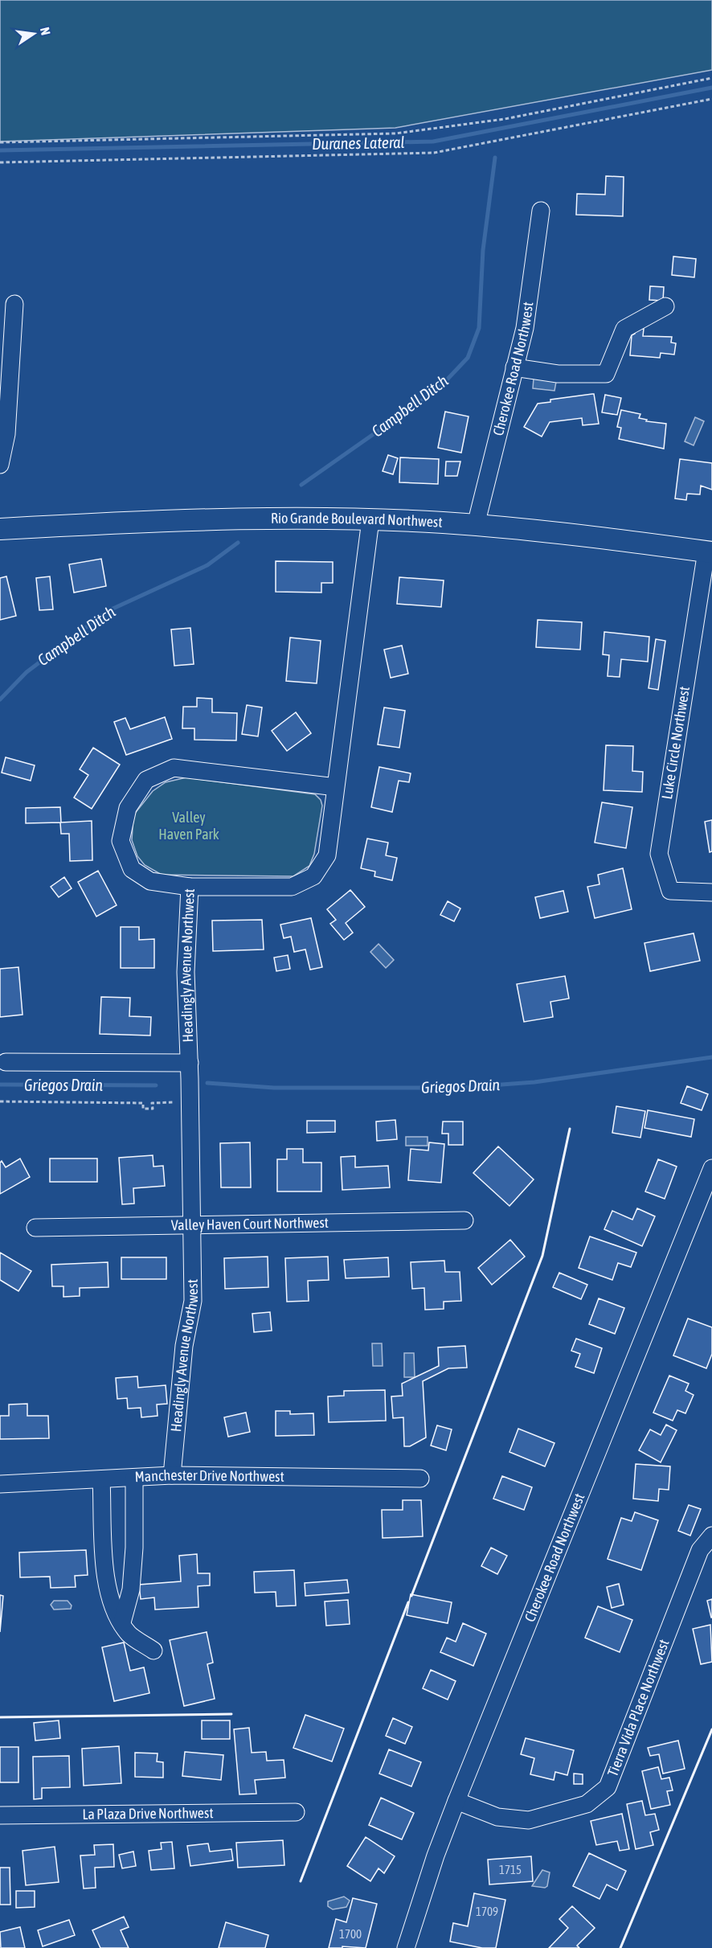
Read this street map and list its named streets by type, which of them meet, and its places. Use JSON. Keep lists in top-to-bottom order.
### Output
{
  "streets": {
    "main road": ["Rio Grande Boulevard Northwest"],
    "street": [
      "Cherokee Road Northwest",
      "Luke Circle Northwest",
      "Headingly Avenue Northwest",
      "Valley Haven Court Northwest",
      "Manchester Drive Northwest",
      "Tierra Vida Place Northwest",
      "La Plaza Drive Northwest"
    ]
  },
  "crossings": [
    ["Cherokee Road Northwest", "Rio Grande Boulevard Northwest"],
    ["Cherokee Road Northwest", "Tierra Vida Place Northwest"],
    ["Rio Grande Boulevard Northwest", "Luke Circle Northwest"],
    ["Rio Grande Boulevard Northwest", "Headingly Avenue Northwest"],
    ["Headingly Avenue Northwest", "Valley Haven Court Northwest"],
    ["Headingly Avenue Northwest", "Manchester Drive Northwest"]
  ],
  "water": ["Duranes Lateral", "Campbell Ditch", "Griegos Drain"],
  "parks": ["Valley Haven Park"],
  "house_numbers": ["1715", "1709", "1700"],
  "north": "right"
}
